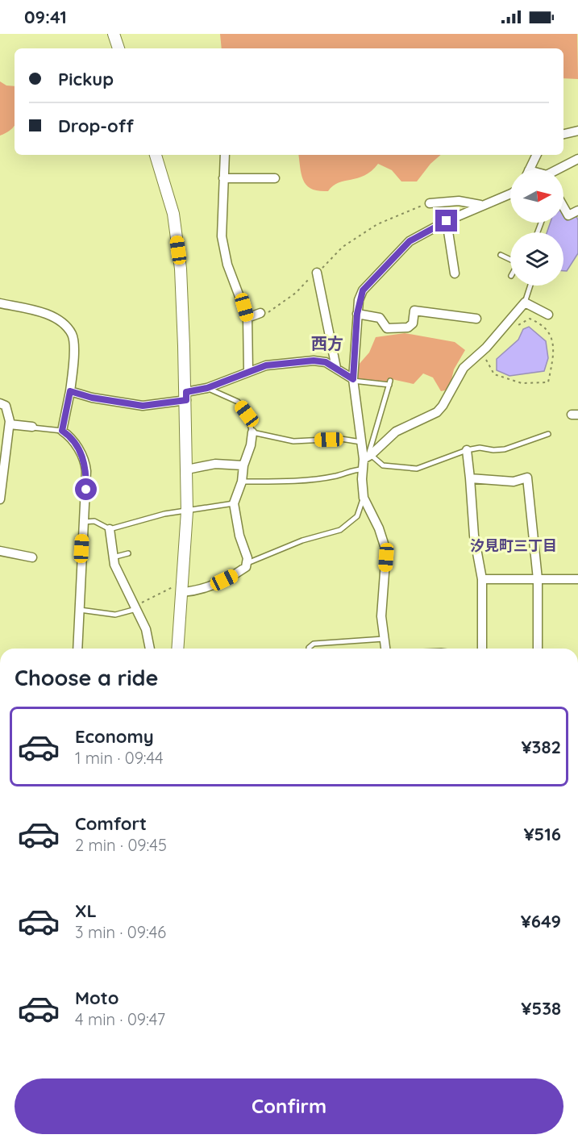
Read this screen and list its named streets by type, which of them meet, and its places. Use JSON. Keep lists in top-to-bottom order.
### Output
{
  "districts": ["西方", "汐見町三丁目"],
  "north": "right",
  "page": {
    "status": "09:41",
    "banner": ["Pickup", "Drop-off"],
    "heading": "Choose a ride",
    "list": [
      {
        "name": "Economy",
        "note": "1 min · 09:44",
        "value": "¥382"
      },
      {
        "name": "Comfort",
        "note": "2 min · 09:45",
        "value": "¥516"
      },
      {
        "name": "XL",
        "note": "3 min · 09:46",
        "value": "¥649"
      },
      {
        "name": "Moto",
        "note": "4 min · 09:47",
        "value": "¥538"
      }
    ],
    "buttons": "Confirm"
  }
}
